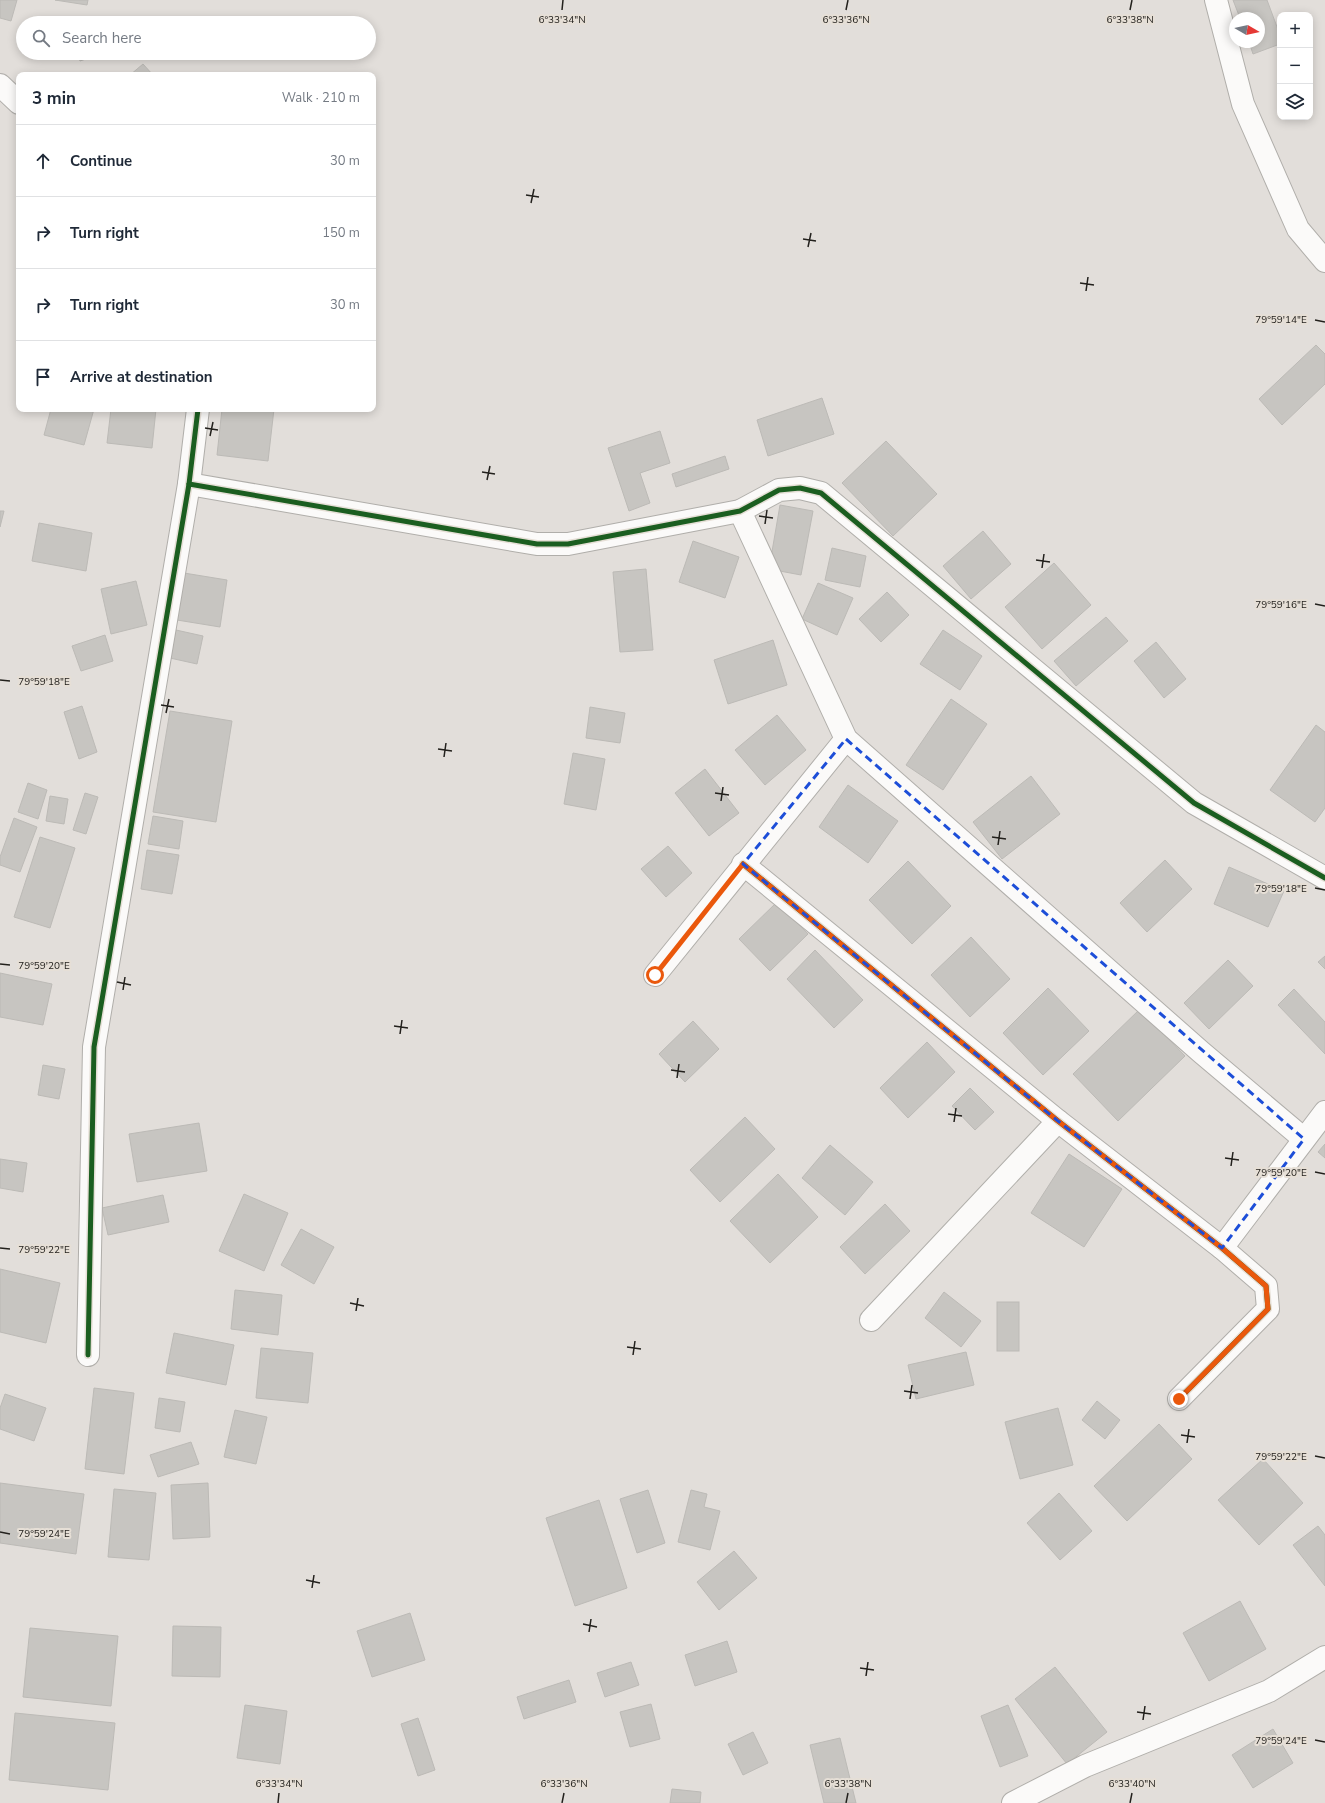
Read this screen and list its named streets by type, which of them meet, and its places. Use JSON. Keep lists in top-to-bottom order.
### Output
{
  "north": "right",
  "page": {
    "map_buttons": ["+", "−"],
    "search": "Search here",
    "heading": ["3 min", "Walk · 210 m"],
    "list": [
      ["Continue", "30 m"],
      ["Turn right", "150 m"],
      ["Turn right", "30 m"],
      "Arrive at destination"
    ]
  },
  "coordinates": [
    "6°33'34\"N",
    "6°33'36\"N",
    "6°33'38\"N",
    "79°59'14\"E",
    "79°59'16\"E",
    "79°59'18\"E",
    "79°59'20\"E",
    "79°59'22\"E",
    "79°59'24\"E",
    "6°33'40\"N"
  ]
}
